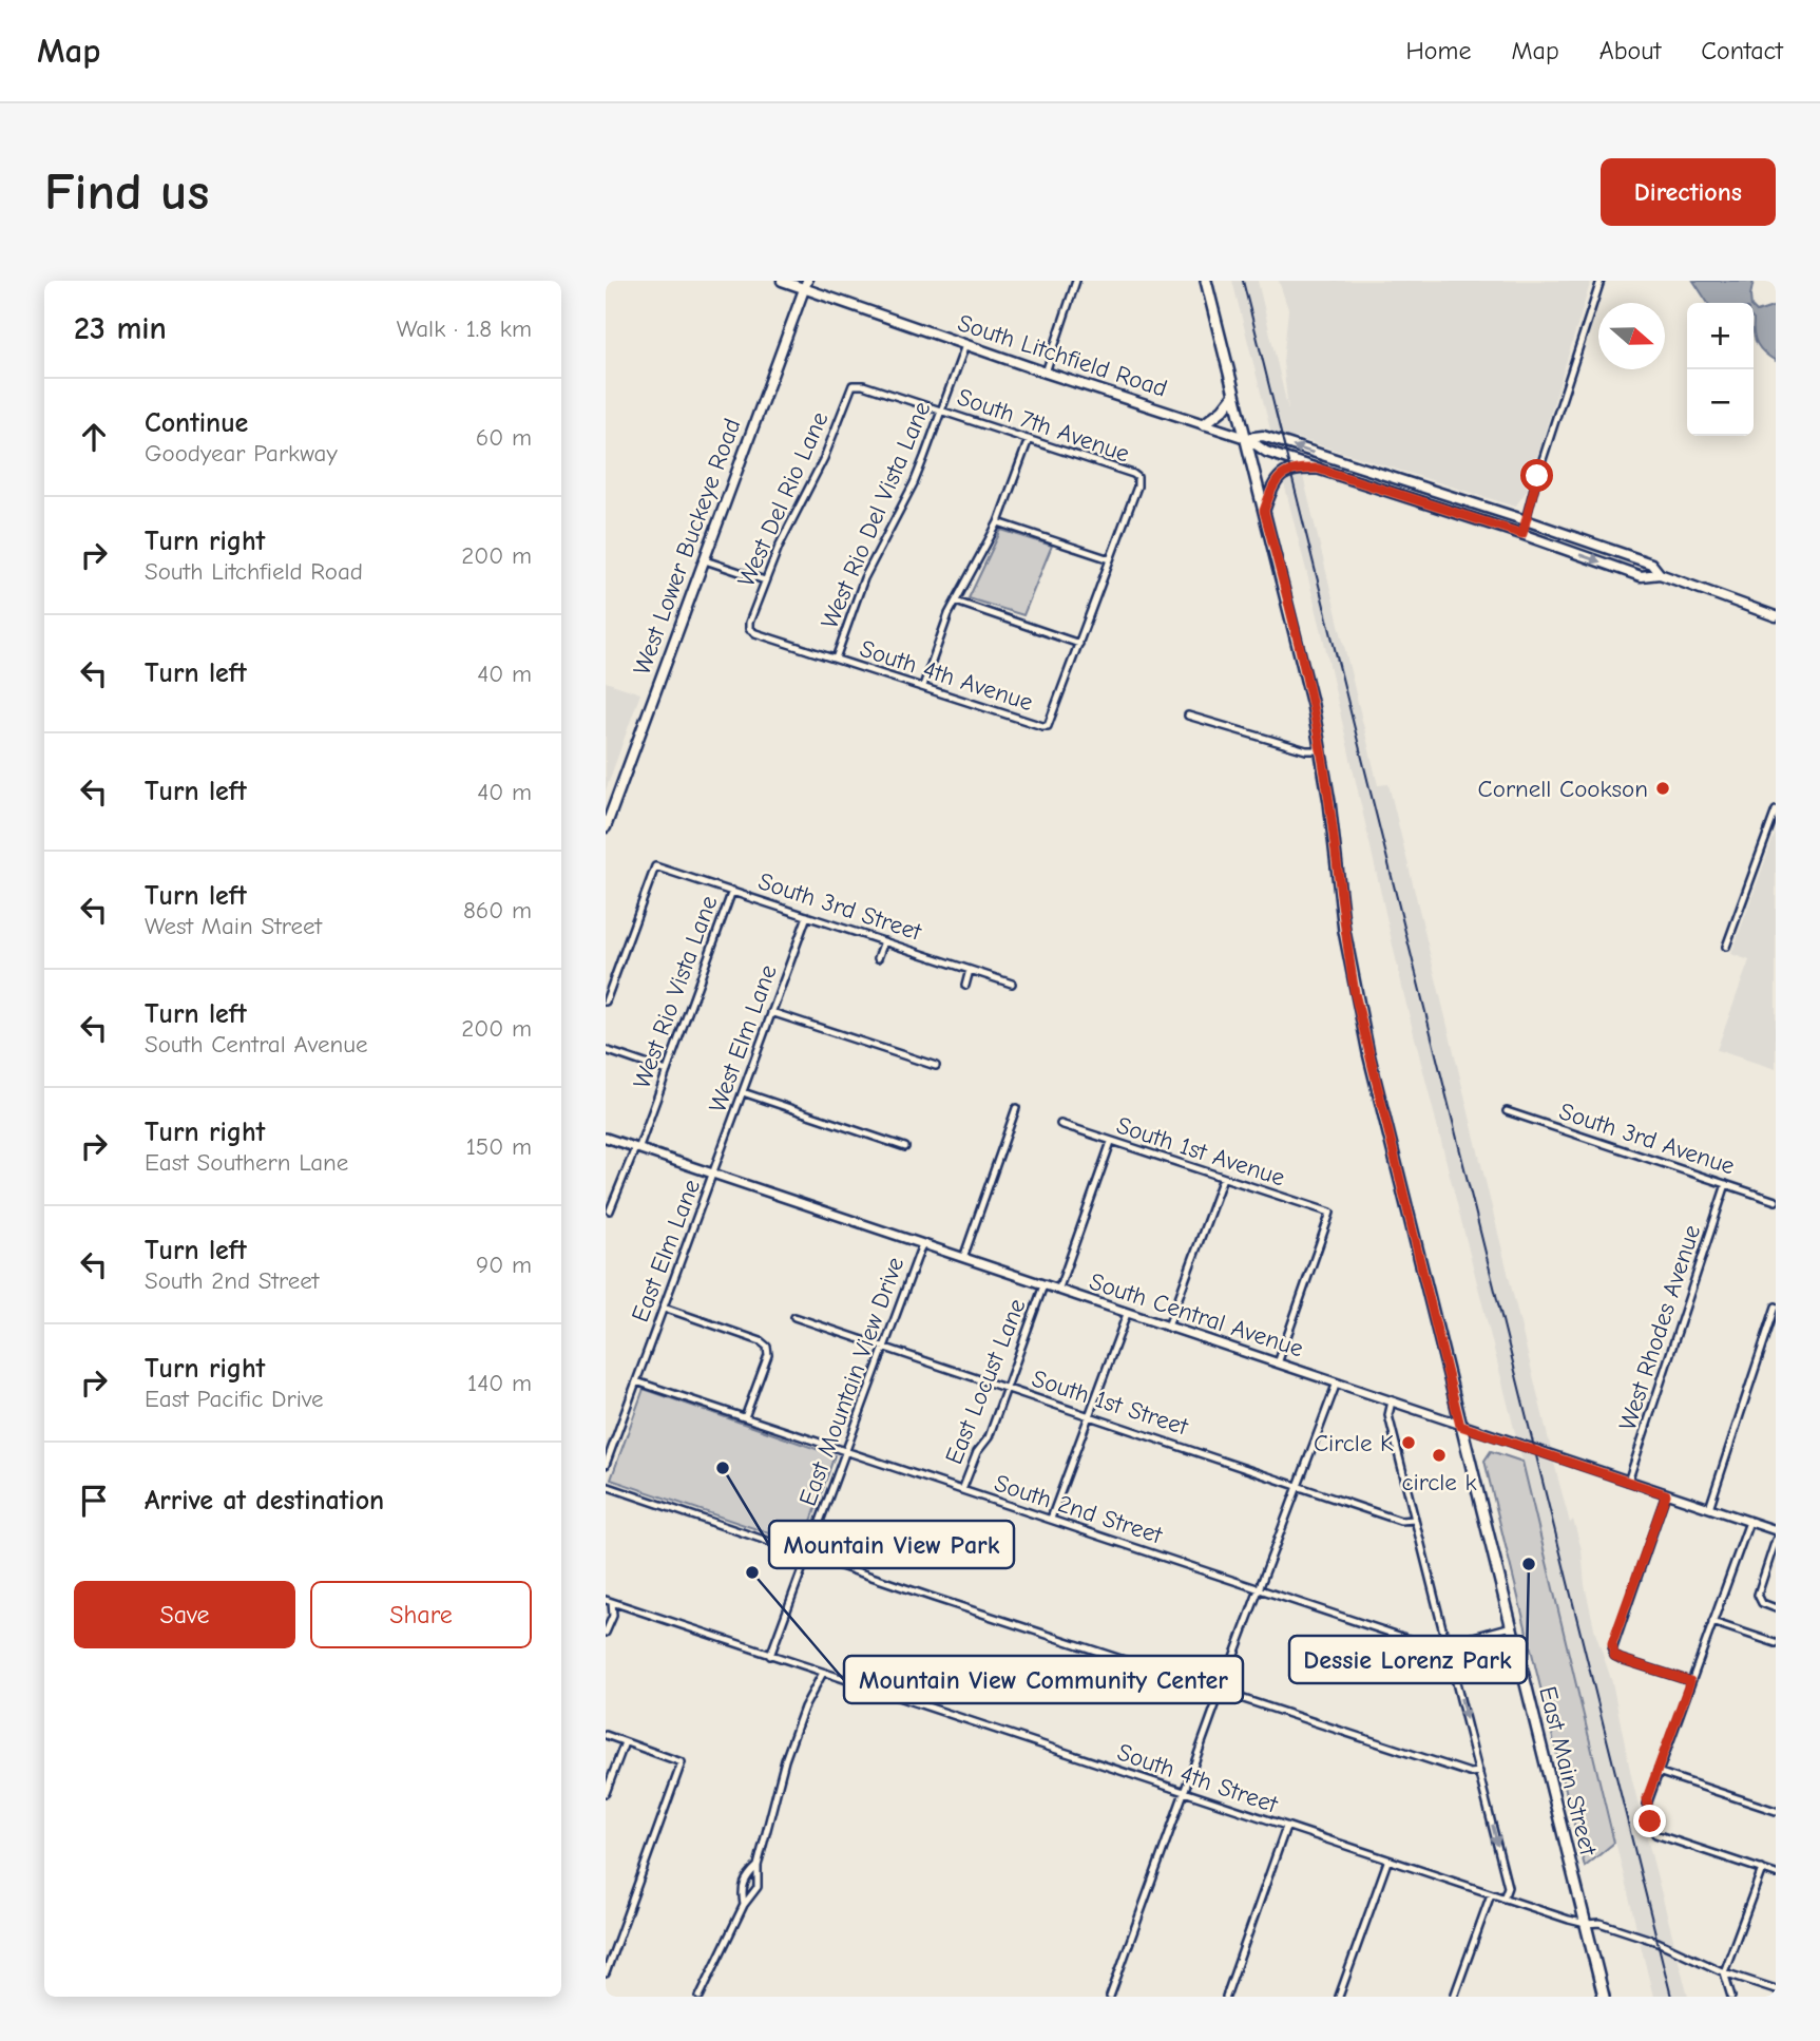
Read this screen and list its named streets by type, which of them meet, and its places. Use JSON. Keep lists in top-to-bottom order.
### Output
{
  "streets": {
    "main road": ["South Litchfield Road", "West Lower Buckeye Road", "East Main Street"],
    "street": [
      "South 7th Avenue",
      "West Del Rio Lane",
      "West Rio Del Vista Lane",
      "South 4th Avenue",
      "South 3rd Street",
      "West Rio Vista Lane",
      "West Elm Lane",
      "South 3rd Avenue",
      "South 1st Avenue",
      "East Elm Lane",
      "South Central Avenue",
      "West Rhodes Avenue",
      "East Mountain View Drive",
      "East Locust Lane",
      "South 1st Street",
      "South 2nd Street",
      "South 4th Street"
    ]
  },
  "crossings": [
    ["South Litchfield Road", "West Rio Del Vista Lane"],
    ["South Litchfield Road", "West Lower Buckeye Road"],
    ["South Litchfield Road", "East Main Street"],
    ["South 7th Avenue", "West Del Rio Lane"],
    ["South 7th Avenue", "West Rio Del Vista Lane"],
    ["West Del Rio Lane", "South 4th Avenue"],
    ["West Rio Del Vista Lane", "South 4th Avenue"],
    ["South 3rd Street", "West Rio Vista Lane"],
    ["South 3rd Street", "West Elm Lane"],
    ["West Rio Vista Lane", "South Central Avenue"],
    ["West Elm Lane", "East Elm Lane"],
    ["West Elm Lane", "South Central Avenue"],
    ["South 3rd Avenue", "West Rhodes Avenue"],
    ["South 1st Avenue", "South Central Avenue"],
    ["East Elm Lane", "South Central Avenue"],
    ["East Elm Lane", "South 2nd Street"],
    ["South Central Avenue", "West Rhodes Avenue"],
    ["South Central Avenue", "East Mountain View Drive"],
    ["South Central Avenue", "East Locust Lane"],
    ["South Central Avenue", "East Main Street"],
    ["East Mountain View Drive", "South 1st Street"],
    ["East Mountain View Drive", "South 2nd Street"],
    ["East Mountain View Drive", "South 4th Street"],
    ["East Locust Lane", "South 1st Street"],
    ["East Locust Lane", "South 2nd Street"],
    ["South 2nd Street", "East Main Street"],
    ["East Main Street", "South 4th Street"]
  ],
  "places": [
    "Cornell Cookson",
    "Circle K",
    "circle k",
    "Mountain View Park",
    "Dessie Lorenz Park",
    "Mountain View Community Center"
  ],
  "north": "right",
  "page": {
    "header": "Map",
    "nav": [
      "Home",
      "Map",
      "About",
      "Contact"
    ],
    "buttons": [
      "Directions",
      ["Save", "Share"]
    ],
    "title": "Find us",
    "heading": ["23 min", "Walk · 1.8 km"],
    "map_buttons": ["+", "−"],
    "list": [
      ["Continue", "Goodyear Parkway", "60 m"],
      ["Turn right", "South Litchfield Road", "200 m"],
      ["Turn left", "40 m"],
      ["Turn left", "40 m"],
      ["Turn left", "West Main Street", "860 m"],
      ["Turn left", "South Central Avenue", "200 m"],
      ["Turn right", "East Southern Lane", "150 m"],
      ["Turn left", "South 2nd Street", "90 m"],
      ["Turn right", "East Pacific Drive", "140 m"],
      "Arrive at destination"
    ]
  }
}
